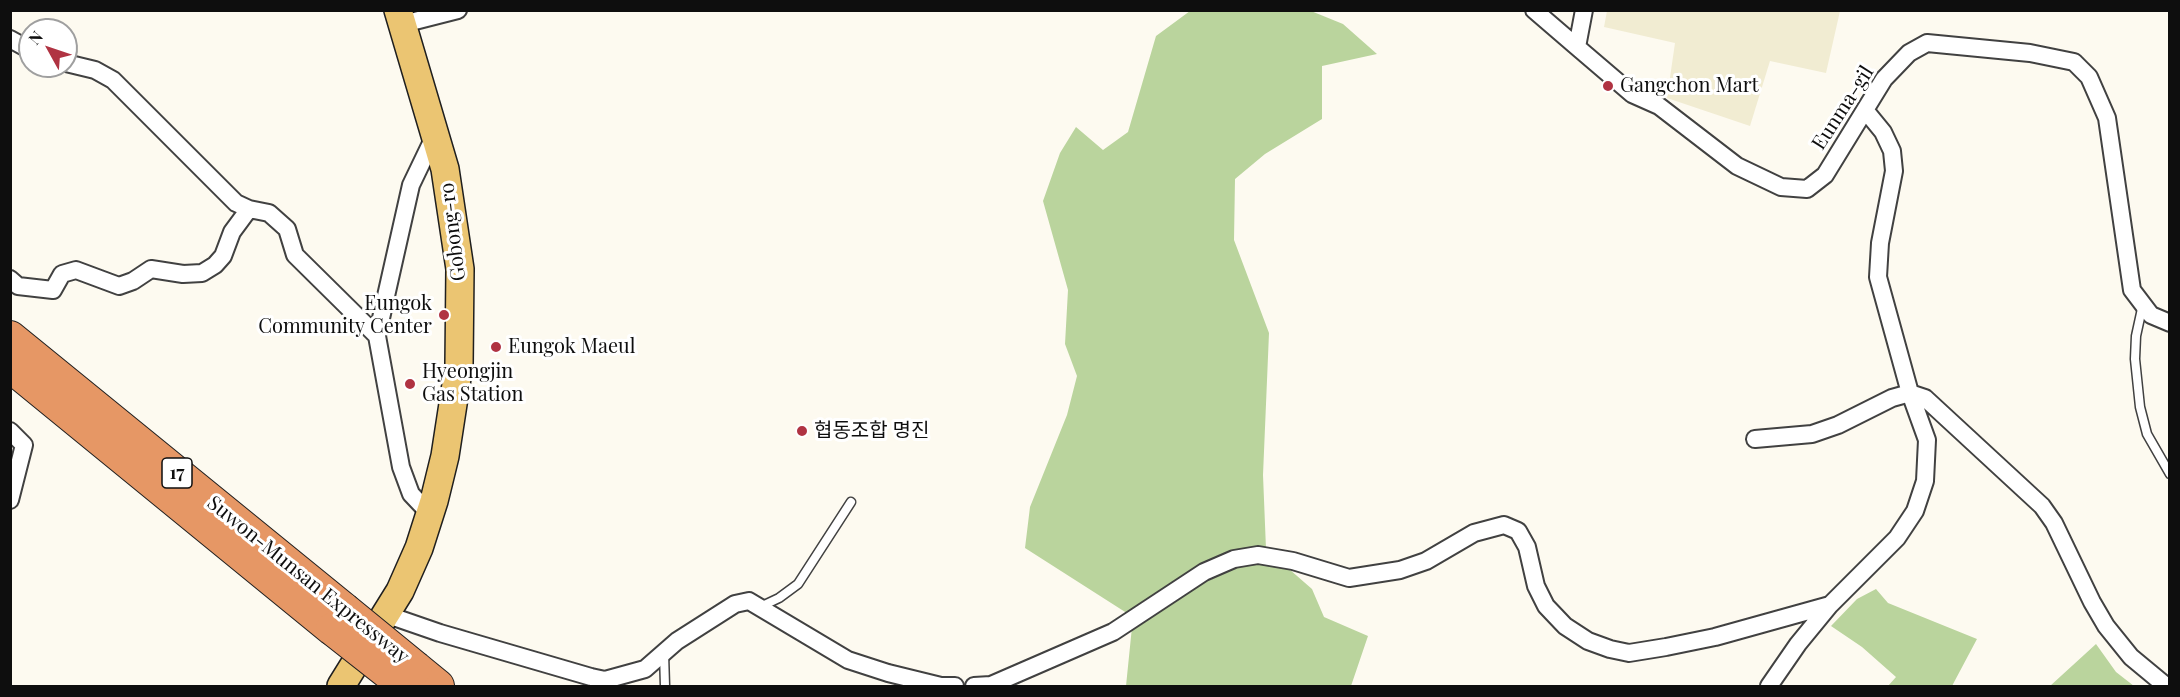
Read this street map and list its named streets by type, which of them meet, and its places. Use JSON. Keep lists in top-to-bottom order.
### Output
{
  "streets": {
    "highway": ["17", "Suwon-Munsan Expressway"],
    "main road": ["Gobong-ro"],
    "street": ["Eunma-gil"]
  },
  "places": [
    "Gangchon Mart",
    "Eungok Community Center",
    "Eungok Maeul",
    "Hyeongjin Gas Station",
    "협동조합 명진"
  ],
  "north": "top left"
}
